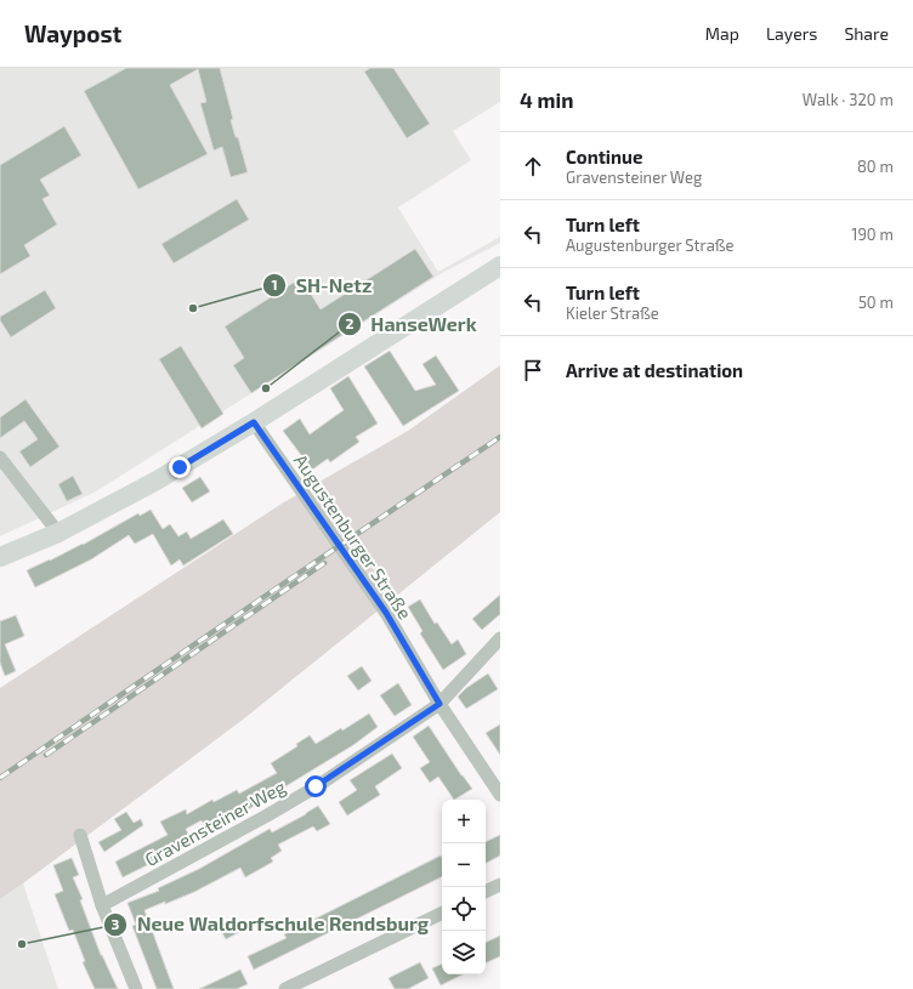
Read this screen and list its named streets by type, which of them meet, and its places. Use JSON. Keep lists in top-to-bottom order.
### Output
{
  "streets": {
    "street": ["Augustenburger Straße", "Gravensteiner Weg"]
  },
  "crossings": [
    ["Augustenburger Straße", "Gravensteiner Weg"]
  ],
  "places": ["SH-Netz", "HanseWerk", "Neue Waldorfschule Rendsburg"],
  "page": {
    "header": "Waypost",
    "nav": ["Map", "Layers", "Share"],
    "heading": ["4 min", "Walk · 320 m"],
    "list": [
      ["Continue", "Gravensteiner Weg", "80 m"],
      ["Turn left", "Augustenburger Straße", "190 m"],
      ["Turn left", "Kieler Straße", "50 m"],
      "Arrive at destination"
    ],
    "map_buttons": ["+", "−"]
  }
}
